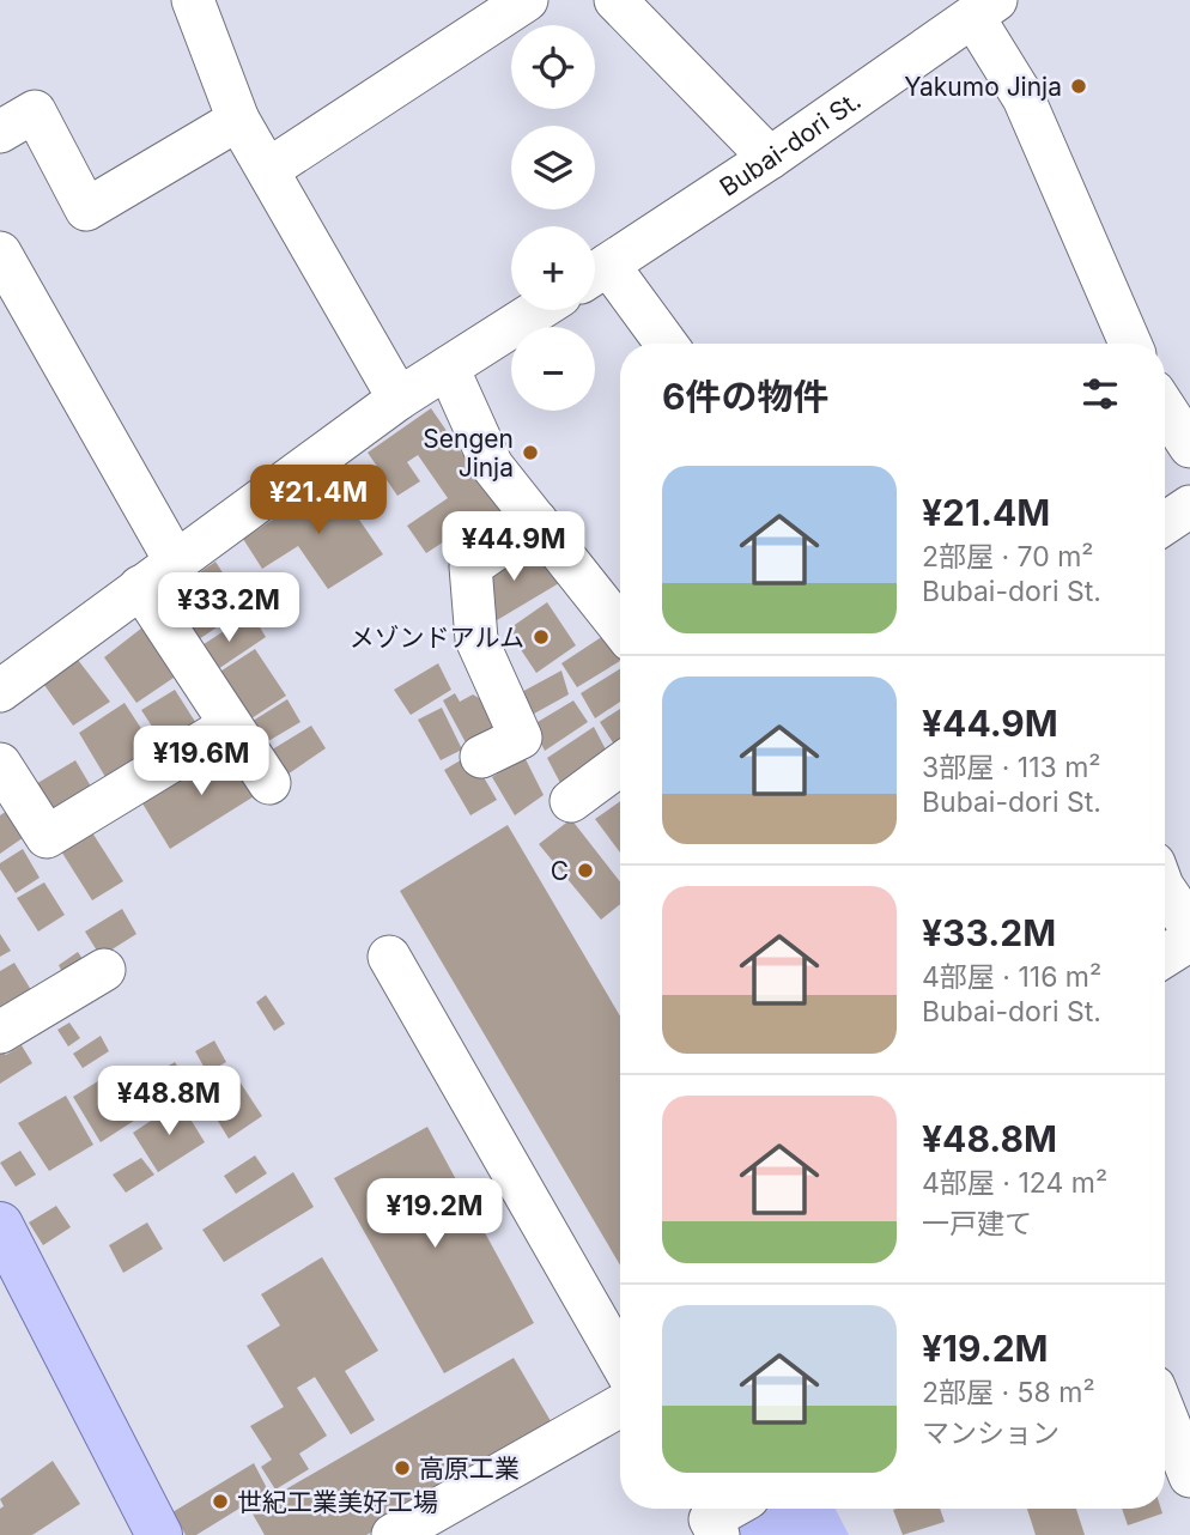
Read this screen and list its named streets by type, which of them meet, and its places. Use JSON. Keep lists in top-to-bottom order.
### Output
{
  "streets": {
    "street": ["Bubai-dori St."]
  },
  "places": [
    "Yakumo Jinja",
    "Sengen Jinja",
    "メゾンドアルム",
    "C",
    "高原工業",
    "世紀工業美好工場"
  ],
  "page": {
    "map_buttons": ["+", "−"],
    "heading": "6件の物件",
    "list": [
      {
        "name": "¥21.4M",
        "note": "2部屋 · 70 m² · Bubai-dori St."
      },
      {
        "name": "¥44.9M",
        "note": "3部屋 · 113 m² · Bubai-dori St."
      },
      {
        "name": "¥33.2M",
        "note": "4部屋 · 116 m² · Bubai-dori St."
      },
      {
        "name": "¥48.8M",
        "note": "4部屋 · 124 m² · 一戸建て"
      },
      {
        "name": "¥19.2M",
        "note": "2部屋 · 58 m² · マンション"
      }
    ],
    "price": [
      "¥21.4M",
      "¥44.9M",
      "¥33.2M",
      "¥19.6M",
      "¥48.8M",
      "¥19.2M"
    ]
  }
}
